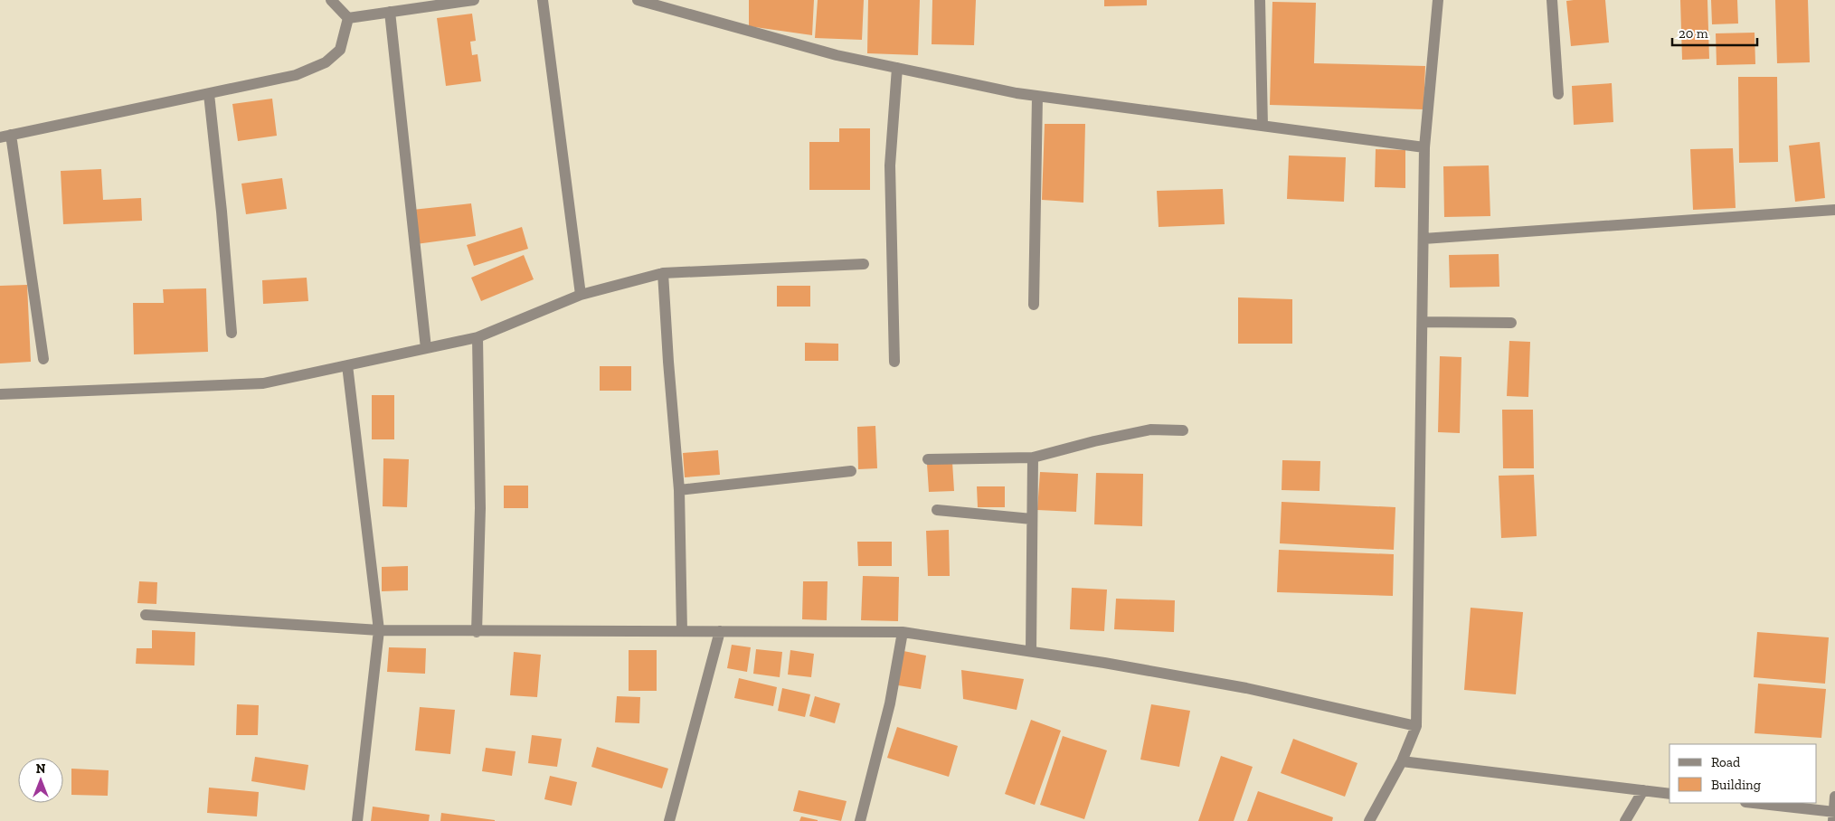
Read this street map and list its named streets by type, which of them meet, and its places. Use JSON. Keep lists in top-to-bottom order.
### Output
{
  "legend": ["Road", "Building"],
  "scale_bar": "20 m",
  "north": "top"
}
